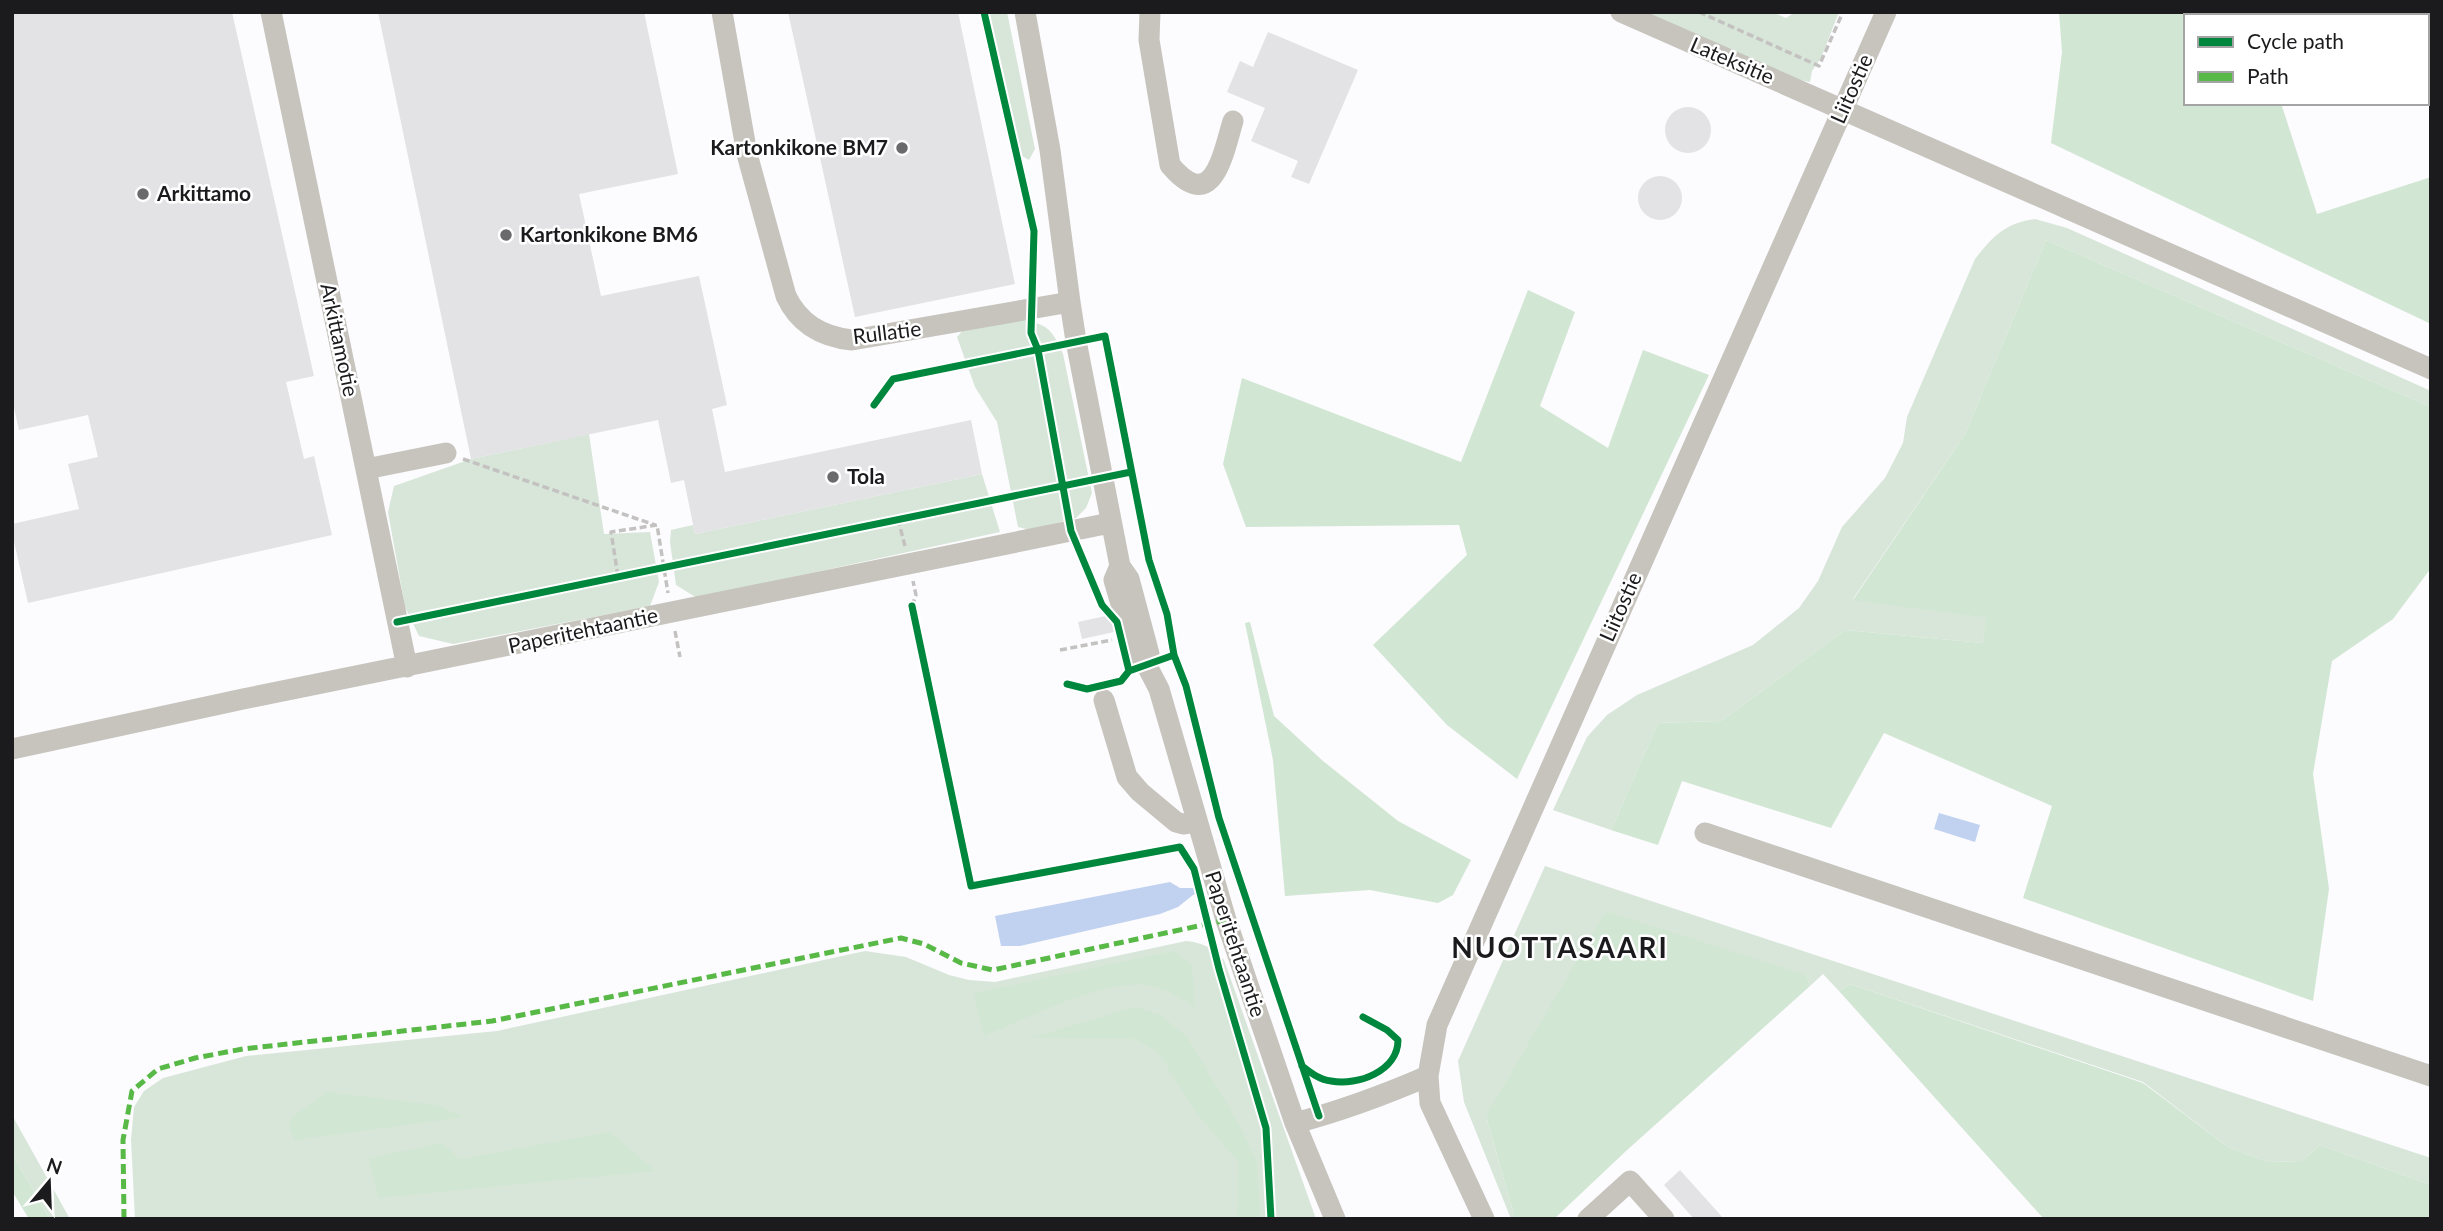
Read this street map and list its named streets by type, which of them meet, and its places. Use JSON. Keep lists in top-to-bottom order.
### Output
{
  "streets": {
    "street": [
      "Lateksitie",
      "Liitostie",
      "Rullatie",
      "Arkittamotie",
      "Paperitehtaantie"
    ]
  },
  "crossings": [
    ["Lateksitie", "Liitostie"],
    ["Arkittamotie", "Paperitehtaantie"]
  ],
  "districts": ["NUOTTASAARI"],
  "places": [
    "Kartonkikone BM7",
    "Arkittamo",
    "Kartonkikone BM6",
    "Tola"
  ],
  "legend": ["Cycle path", "Path"],
  "north": "top"
}
